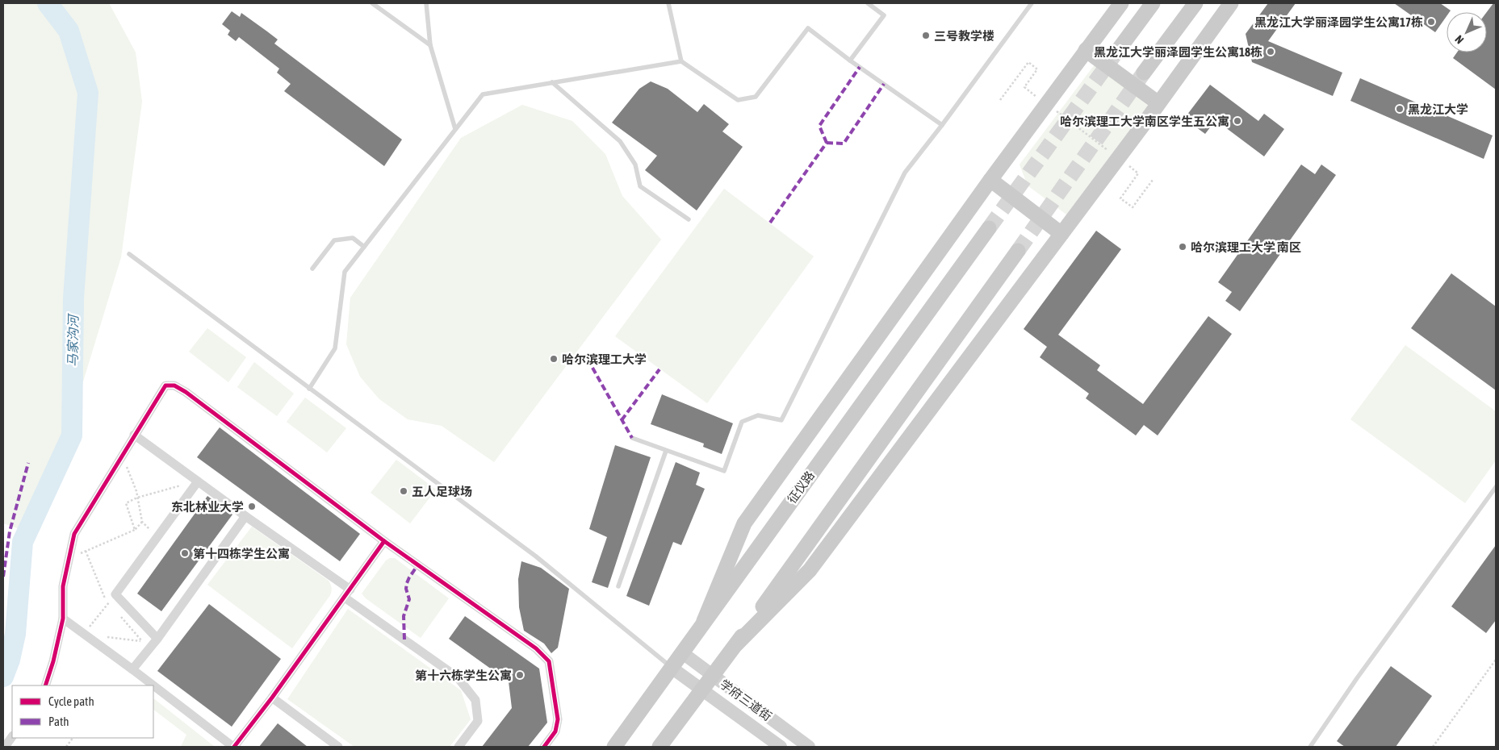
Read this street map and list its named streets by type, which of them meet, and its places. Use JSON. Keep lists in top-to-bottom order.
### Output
{
  "streets": {
    "main road": ["征仪路", "学府三道街"]
  },
  "crossings": [
    ["征仪路", "学府三道街"]
  ],
  "water": ["马家沟河"],
  "places": [
    "黑龙江大学丽泽园学生公寓17栋",
    "三号教学楼",
    "黑龙江大学丽泽园学生公寓18栋",
    "黑龙江大学",
    "哈尔滨理工大学南区学生五公寓",
    "哈尔滨理工大学 南区",
    "哈尔滨理工大学",
    "五人足球场",
    "东北林业大学",
    "第十四栋学生公寓",
    "第十六栋学生公寓"
  ],
  "legend": ["Cycle path", "Path"],
  "north": "bottom left"
}
